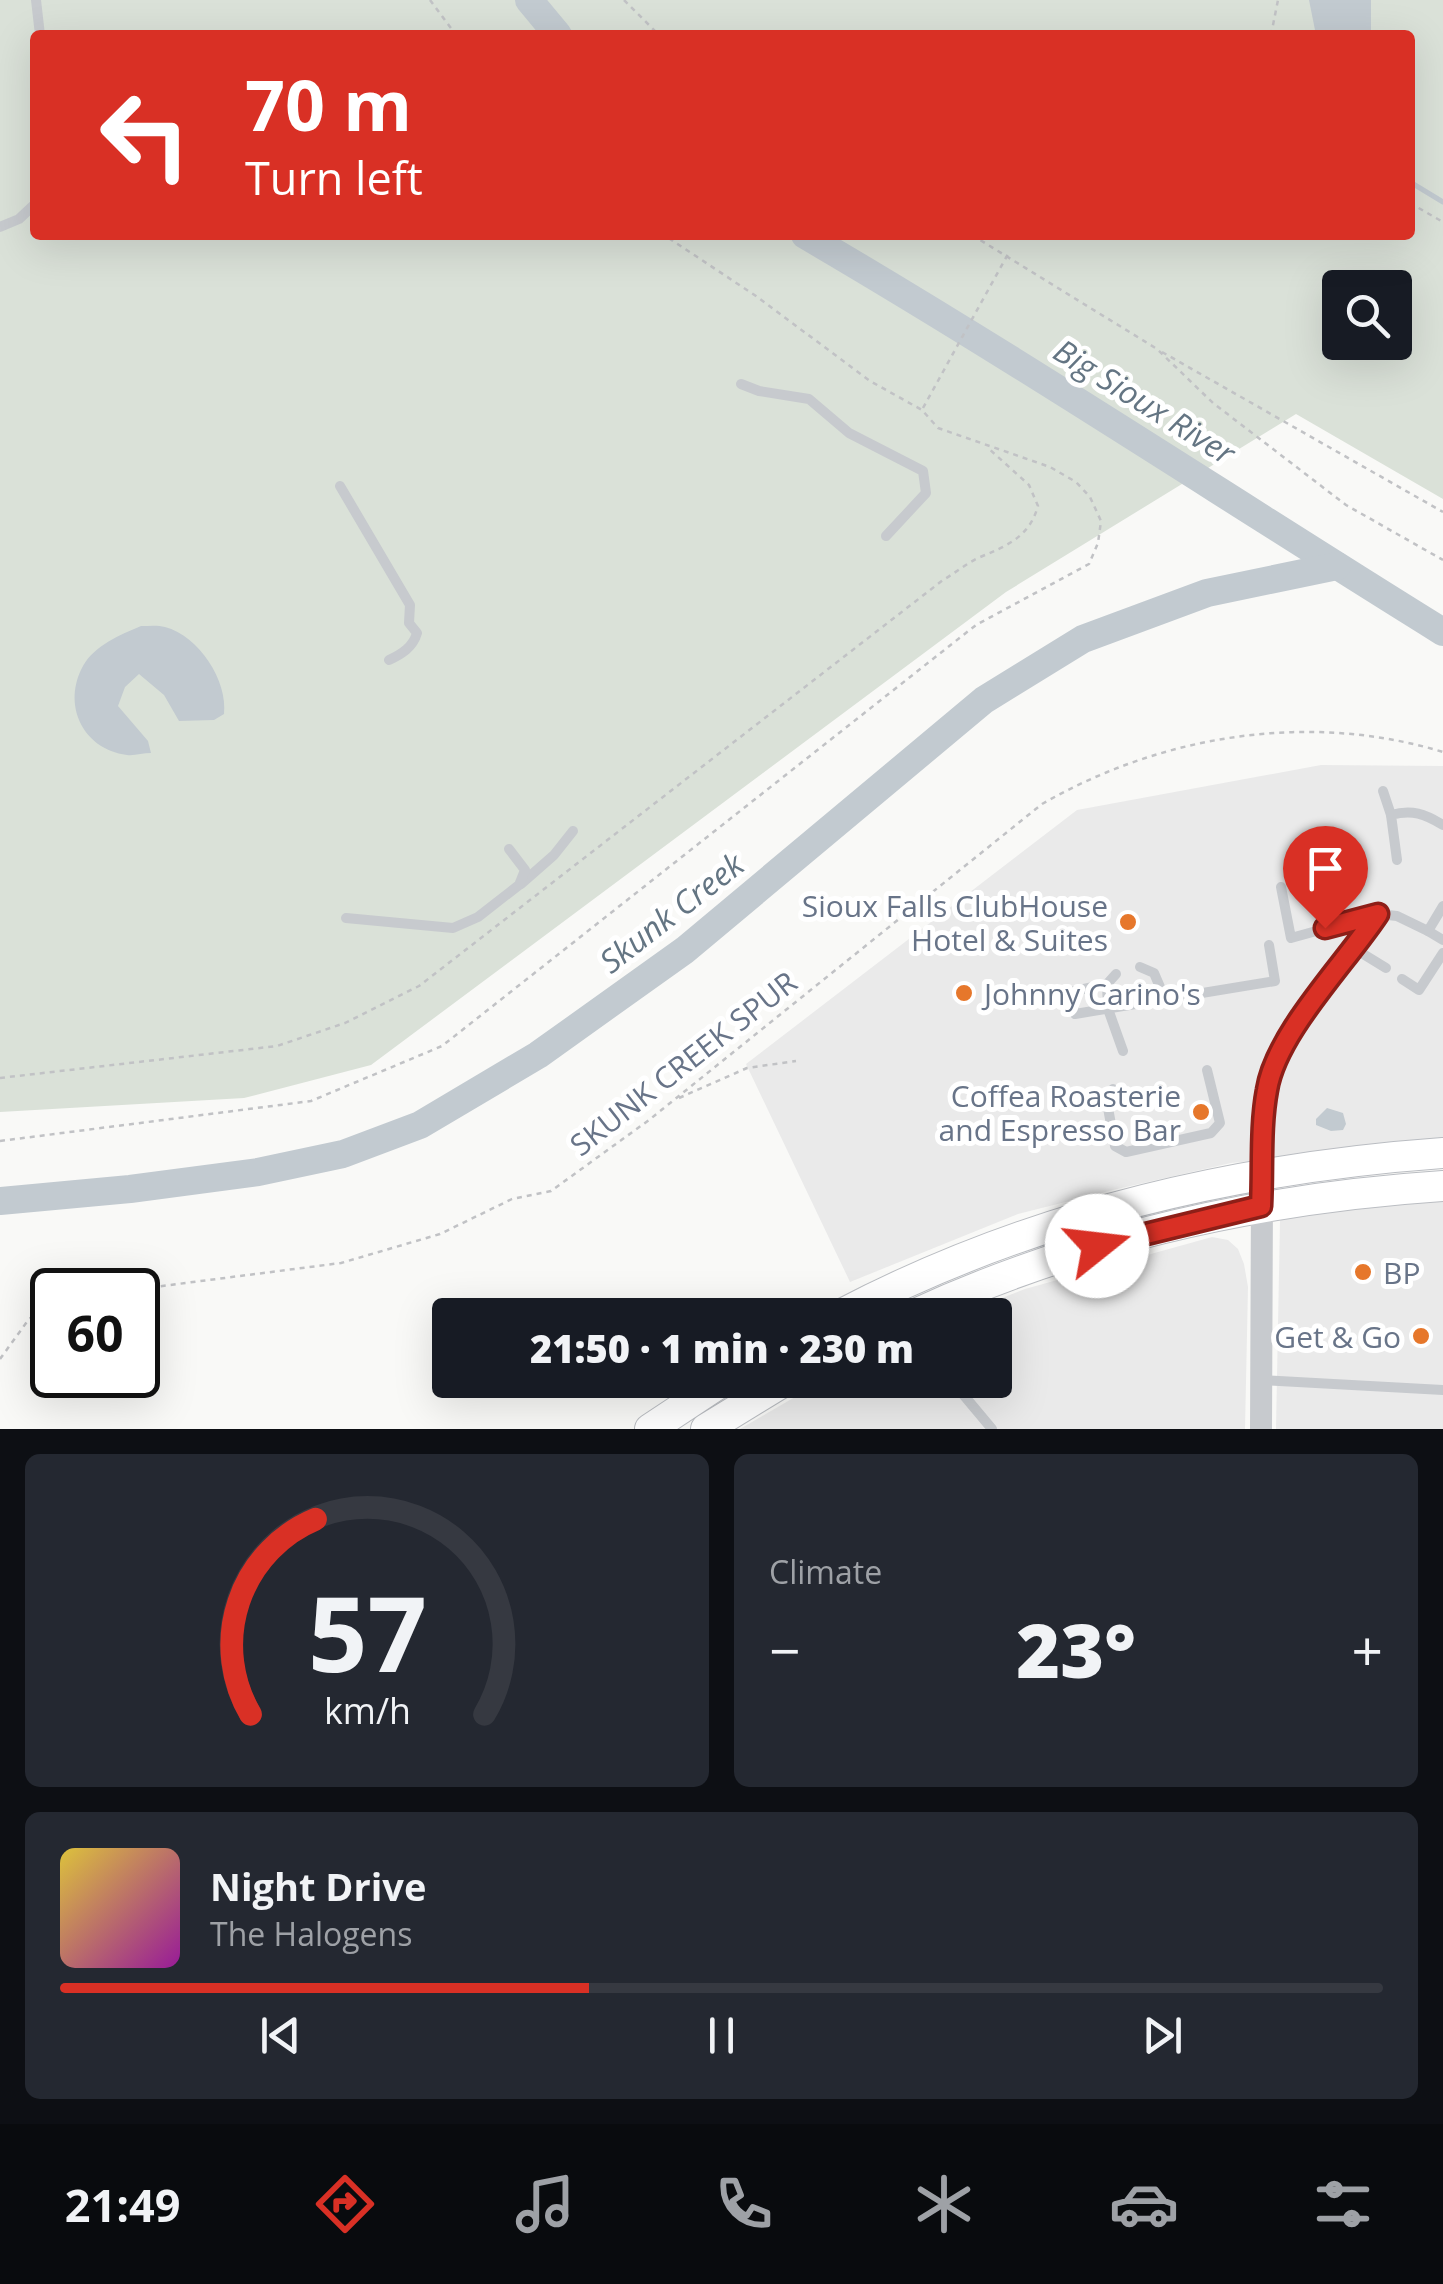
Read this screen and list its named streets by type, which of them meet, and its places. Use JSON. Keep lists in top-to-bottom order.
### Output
{
  "streets": {
    "path": ["SKUNK CREEK SPUR"]
  },
  "water": ["Big Sioux River", "Skunk Creek"],
  "places": [
    "Sioux Falls ClubHouse Hotel & Suites",
    "Johnny Carino's",
    "Coffea Roasterie and Espresso Bar",
    "BP",
    "Get & Go"
  ],
  "page": {
    "turn": ["70 m", "Turn left"],
    "limit": "60",
    "trip": "21:50 · 1 min · 230 m",
    "tile": "Climate",
    "heat": ["−", "23°", "+"],
    "song": ["Night Drive", "The Halogens"],
    "tabs": "21:49",
    "gauge": ["57", "km/h"]
  }
}
